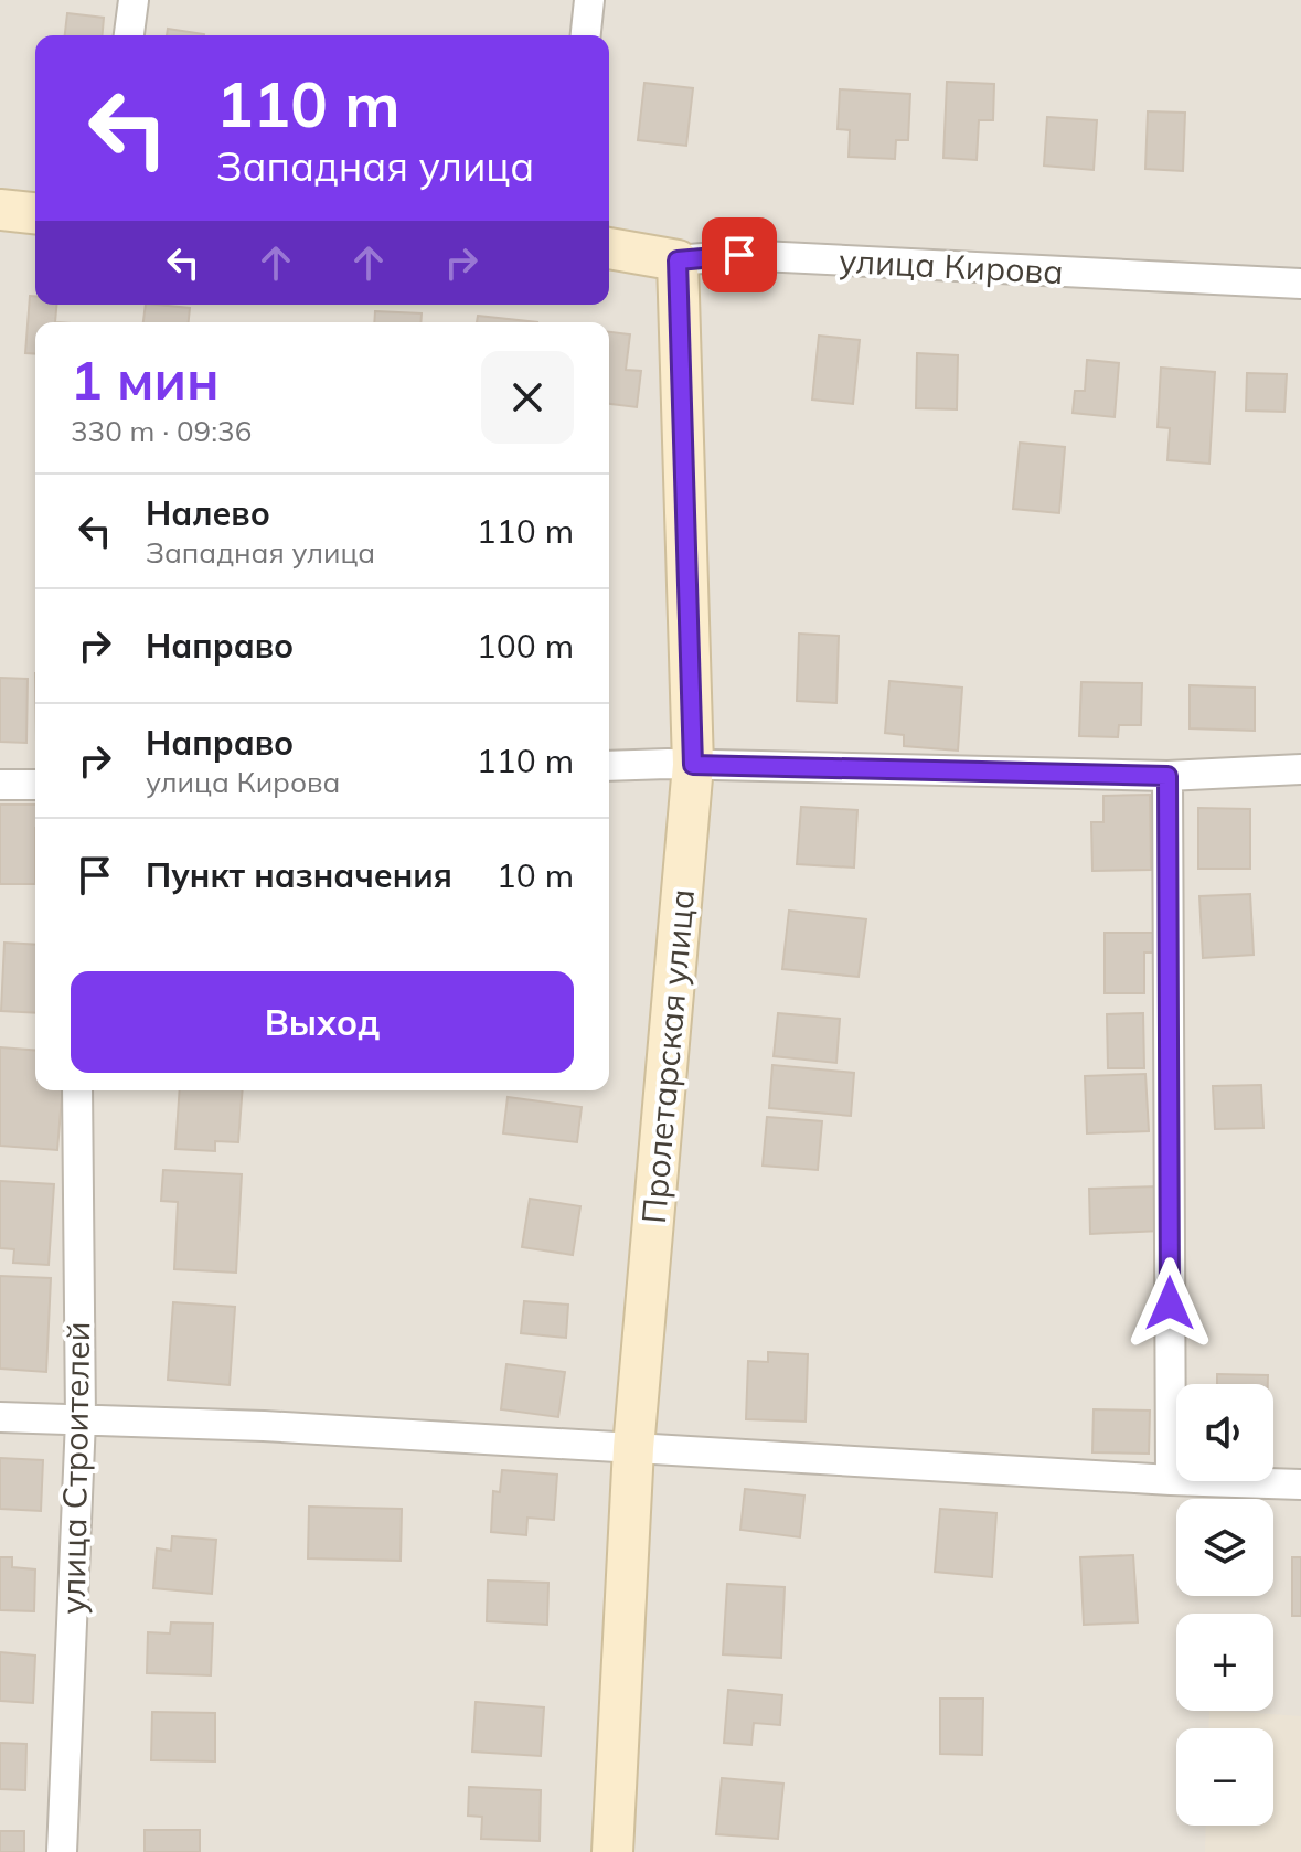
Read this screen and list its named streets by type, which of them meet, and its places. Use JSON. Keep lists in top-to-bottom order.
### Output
{
  "streets": {
    "street": ["улица Кирова", "Пролетарская улица", "улица Строителей"]
  },
  "crossings": [
    ["улица Кирова", "Пролетарская улица"]
  ],
  "page": {
    "turn": ["110 m", "Западная улица"],
    "heading": ["1 мин", "330 m · 09:36"],
    "list": [
      {
        "name": "Налево",
        "note": "Западная улица",
        "value": "110 m"
      },
      {
        "name": "Направо",
        "value": "100 m"
      },
      {
        "name": "Направо",
        "note": "улица Кирова",
        "value": "110 m"
      },
      {
        "name": "Пункт назначения",
        "value": "10 m"
      }
    ],
    "buttons": "Выход",
    "map_buttons": ["+", "−"]
  }
}
